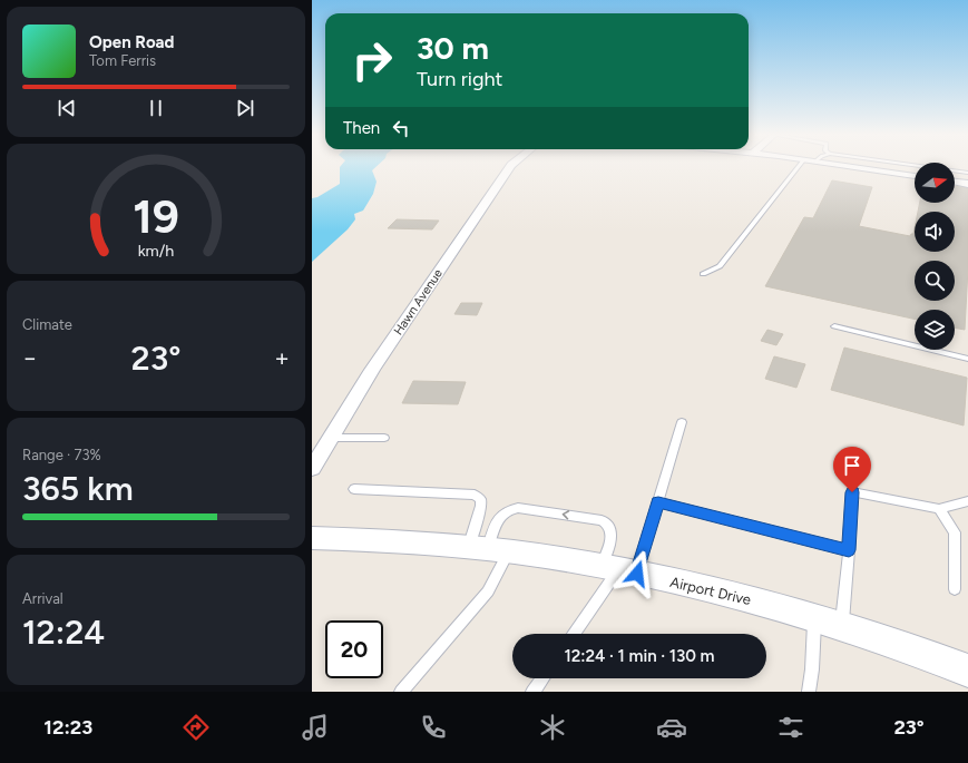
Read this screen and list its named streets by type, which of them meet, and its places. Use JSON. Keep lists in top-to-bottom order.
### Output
{
  "streets": {
    "street": ["Hawn Avenue", "Airport Drive"]
  },
  "north": "right",
  "page": {
    "turn": ["30 m", "Turn right"],
    "song": ["Open Road", "Tom Ferris"],
    "then": "Then",
    "tile": [
      "Climate",
      ["Range · 73%", "365 km"],
      ["Arrival", "12:24"]
    ],
    "heat": ["−", "23°", "+"],
    "limit": "20",
    "trip": "12:24 · 1 min · 130 m",
    "tabs": ["12:23", "23°"],
    "gauge": ["19", "km/h"]
  }
}
